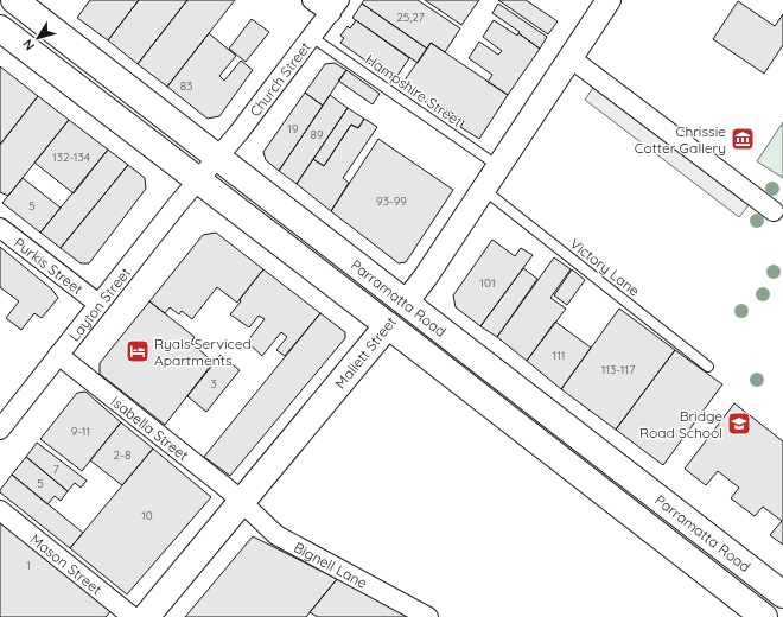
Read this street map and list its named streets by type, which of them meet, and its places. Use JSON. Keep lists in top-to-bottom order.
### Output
{
  "streets": {
    "main road": ["Parramatta Road", "Mallett Street"],
    "street": [
      "Church Street",
      "Purkis Street",
      "Layton Street",
      "Isabella Street",
      "Mason Street",
      "Bignell Lane"
    ],
    "lane": ["Hampshire Street", "Victory Lane"]
  },
  "crossings": [
    ["Church Street", "Hampshire Street"],
    ["Church Street", "Parramatta Road"],
    ["Church Street", "Layton Street"],
    ["Hampshire Street", "Mallett Street"],
    ["Purkis Street", "Layton Street"],
    ["Victory Lane", "Mallett Street"],
    ["Parramatta Road", "Layton Street"],
    ["Parramatta Road", "Mallett Street"],
    ["Layton Street", "Isabella Street"],
    ["Mallett Street", "Isabella Street"],
    ["Mallett Street", "Bignell Lane"],
    ["Isabella Street", "Bignell Lane"]
  ],
  "places": {
    "museum": ["Chrissie Cotter Gallery"],
    "hotel": ["Ryals Serviced Apartments"],
    "school or university": ["Bridge Road School"]
  },
  "house_numbers": [
    "25,27",
    "83",
    "19",
    "89",
    "132-134",
    "93-99",
    "5",
    "101",
    "111",
    "113-117",
    "3",
    "9-11",
    "2-8",
    "7",
    "5",
    "10",
    "1"
  ],
  "north": "bottom left"
}
